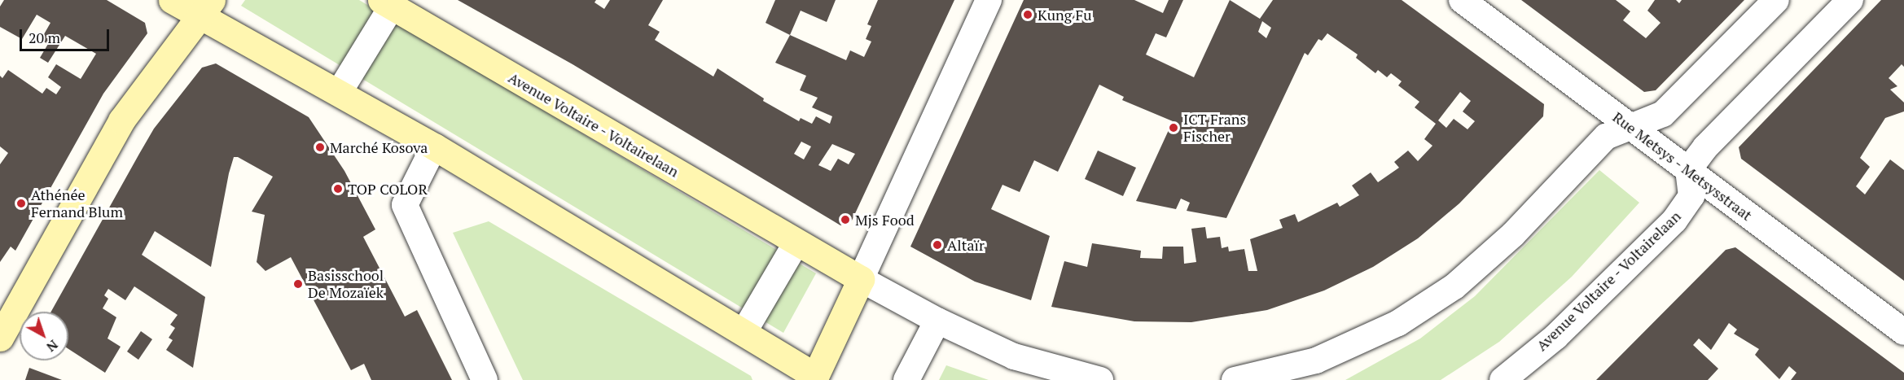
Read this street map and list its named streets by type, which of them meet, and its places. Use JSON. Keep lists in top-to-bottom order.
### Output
{
  "streets": {
    "street": ["Avenue Voltaire - Voltairelaan", "Rue Metsys - Metsysstraat"]
  },
  "crossings": [
    ["Avenue Voltaire - Voltairelaan", "Rue Metsys - Metsysstraat"]
  ],
  "places": [
    "Kung Fu",
    "ICT Frans Fischer",
    "Marché Kosova",
    "TOP COLOR",
    "Athénée Fernand Blum",
    "Mjs Food",
    "Altaïr",
    "Basisschool De Mozaïek"
  ],
  "scale_bar": "20 m",
  "north": "bottom right"
}
